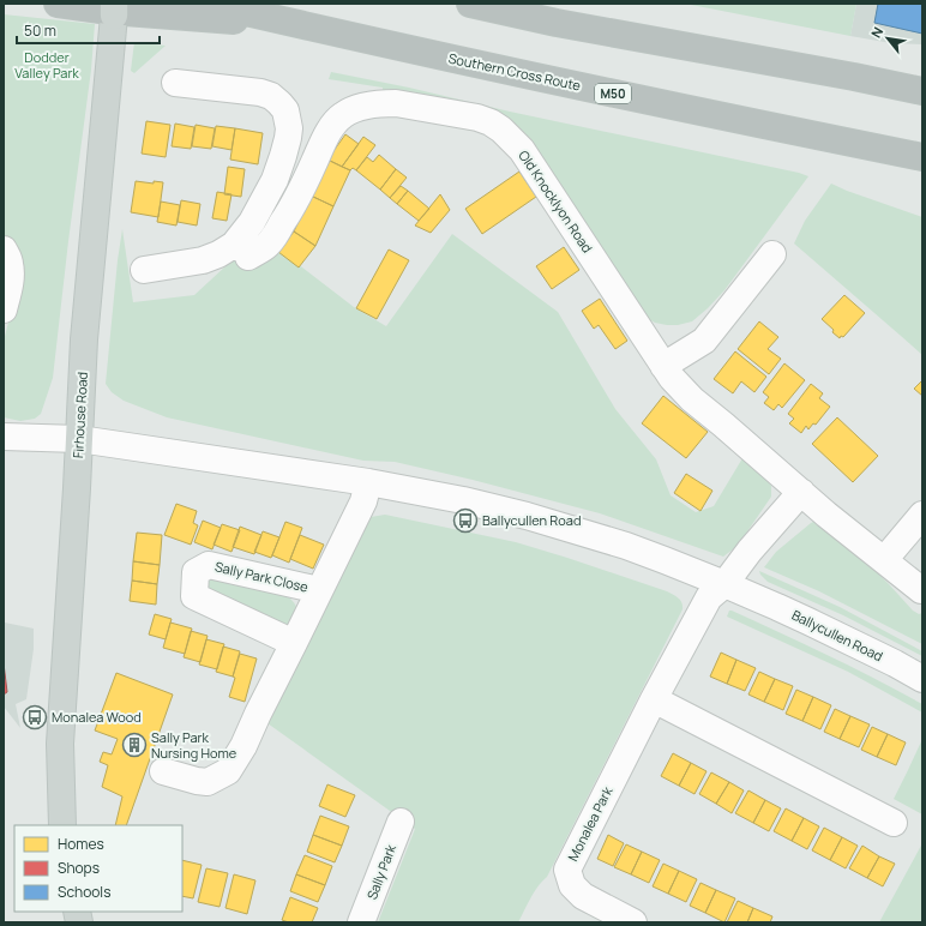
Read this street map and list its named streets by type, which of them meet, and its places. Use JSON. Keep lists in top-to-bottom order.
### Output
{
  "streets": {
    "highway": ["Southern Cross Route", "M50"],
    "main road": ["Firhouse Road"],
    "street": [
      "Old Knocklyon Road",
      "Sally Park Close",
      "Ballycullen Road",
      "Monalea Park",
      "Sally Park"
    ]
  },
  "crossings": [
    ["Southern Cross Route", "M50"],
    ["Old Knocklyon Road", "Monalea Park"],
    ["Firhouse Road", "Ballycullen Road"],
    ["Sally Park Close", "Ballycullen Road"],
    ["Ballycullen Road", "Monalea Park"]
  ],
  "parks": ["Dodder Valley Park"],
  "places": {
    "bus stop": ["Ballycullen Road", "Monalea Wood"],
    "building": ["Sally Park Nursing Home"]
  },
  "legend": ["Homes", "Shops", "Schools"],
  "scale_bar": "50 m",
  "north": "top left"
}
